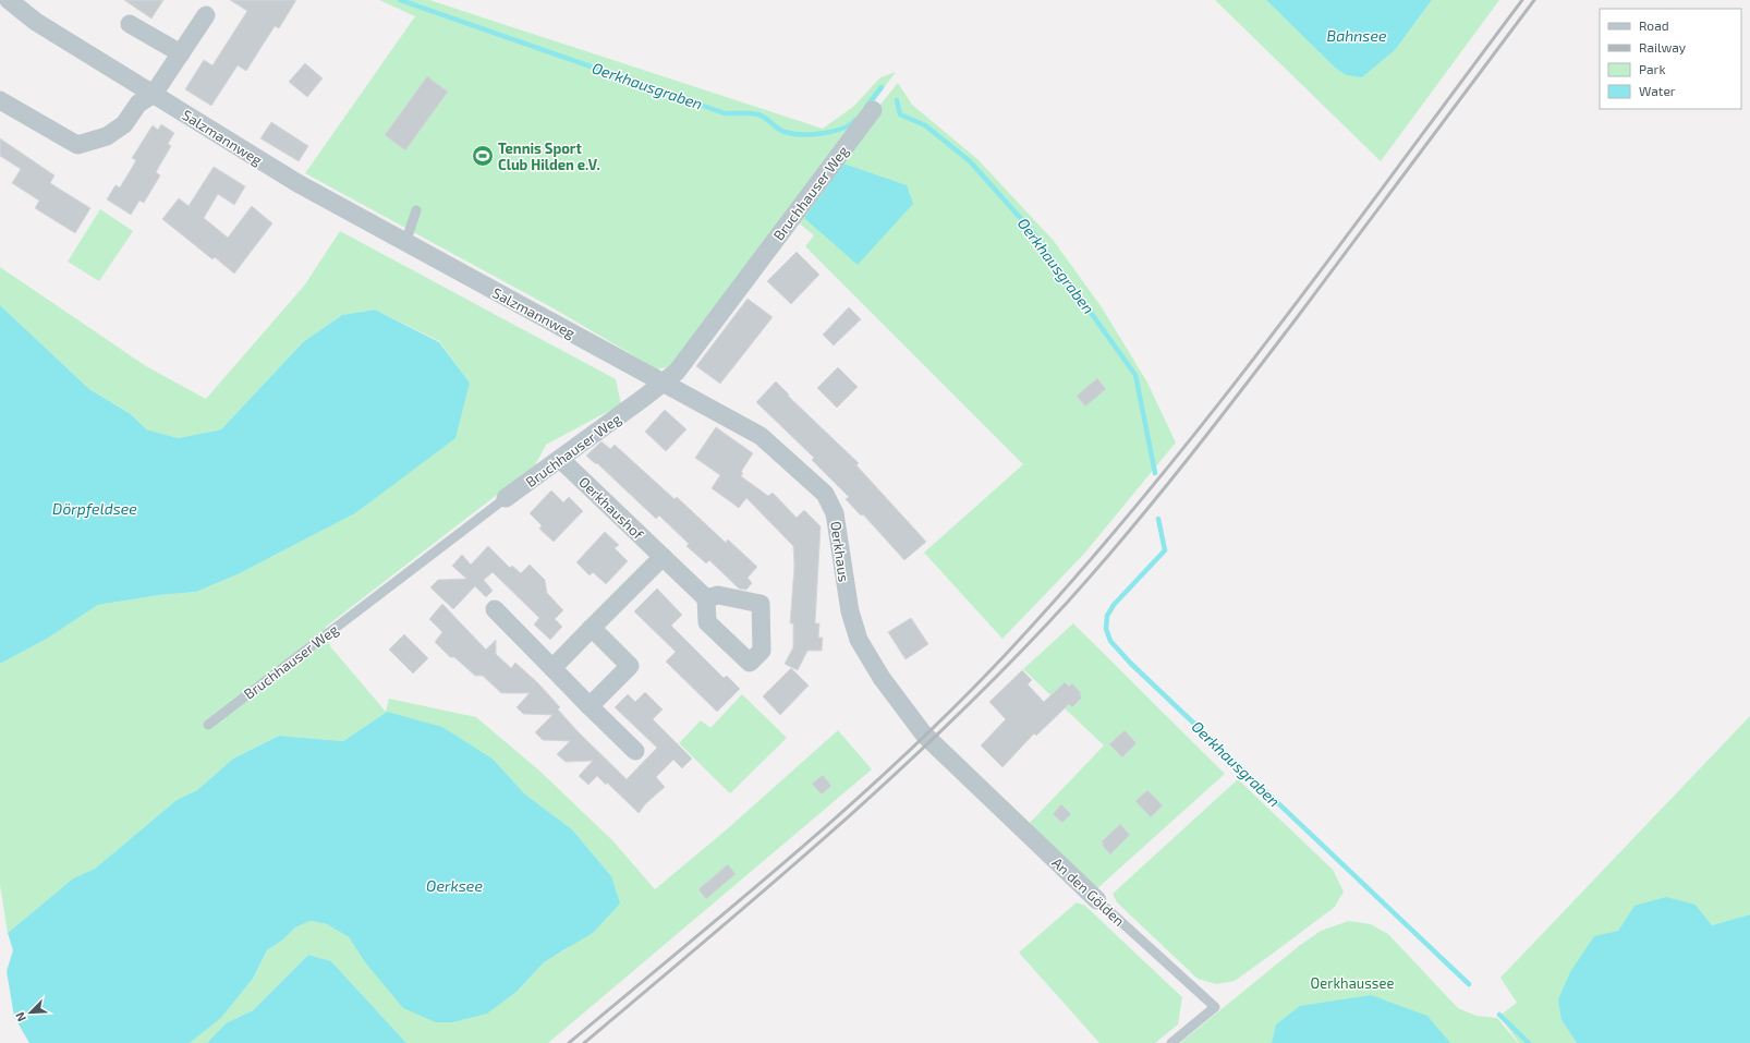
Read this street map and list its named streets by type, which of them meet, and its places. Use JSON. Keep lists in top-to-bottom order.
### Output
{
  "streets": {
    "street": [
      "Salzmannweg",
      "Bruchhauser Weg",
      "Oerkhaushof",
      "Oerkhaus",
      "An den Gölden"
    ]
  },
  "crossings": [
    ["Salzmannweg", "Bruchhauser Weg"],
    ["Salzmannweg", "Oerkhaus"],
    ["Bruchhauser Weg", "Oerkhaushof"],
    ["Bruchhauser Weg", "Oerkhaus"],
    ["Oerkhaus", "An den Gölden"]
  ],
  "water": [
    "Bahnsee",
    "Oerkhausgraben",
    "Dörpfeldsee",
    "Oerksee"
  ],
  "parks": ["Oerkhaussee"],
  "places": {
    "sports": ["Tennis Sport Club Hilden e.V."]
  },
  "legend": [
    "Road",
    "Railway",
    "Park",
    "Water"
  ],
  "north": "bottom left"
}
